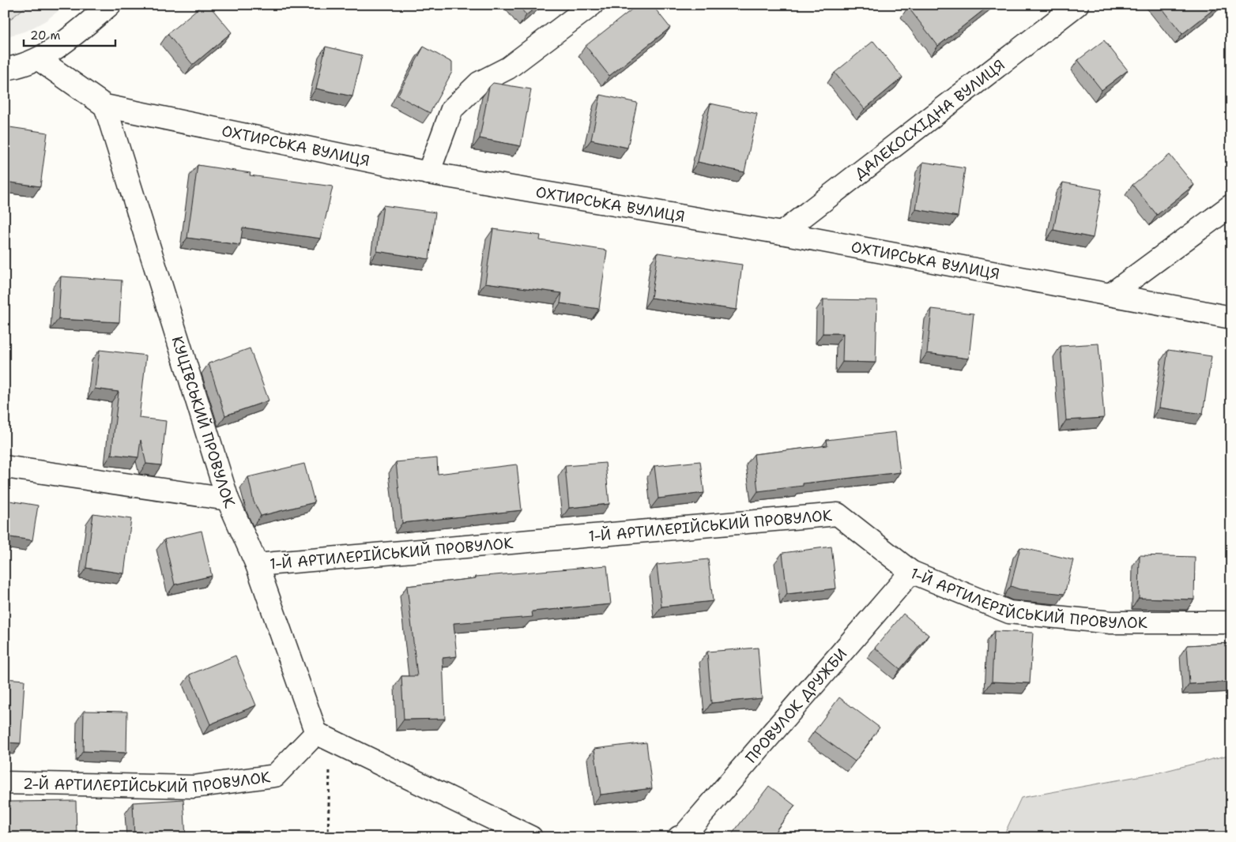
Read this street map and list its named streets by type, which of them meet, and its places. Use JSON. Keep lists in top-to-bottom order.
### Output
{
  "streets": {
    "street": [
      "ДАЛЕКОСХІДНА ВУЛИЦЯ",
      "ОХТИРСЬКА ВУЛИЦЯ",
      "КУЦІВСЬКИЙ ПРОВУЛОК",
      "1-Й АРТИЛЕРІЙСЬКИЙ ПРОВУЛОК",
      "ПРОВУЛОК ДРУЖБИ",
      "2-Й АРТИЛЕРІЙСЬКИЙ ПРОВУЛОК"
    ]
  },
  "crossings": [
    ["ДАЛЕКОСХІДНА ВУЛИЦЯ", "ОХТИРСЬКА ВУЛИЦЯ"],
    ["ОХТИРСЬКА ВУЛИЦЯ", "КУЦІВСЬКИЙ ПРОВУЛОК"],
    ["КУЦІВСЬКИЙ ПРОВУЛОК", "1-Й АРТИЛЕРІЙСЬКИЙ ПРОВУЛОК"],
    ["КУЦІВСЬКИЙ ПРОВУЛОК", "2-Й АРТИЛЕРІЙСЬКИЙ ПРОВУЛОК"],
    ["1-Й АРТИЛЕРІЙСЬКИЙ ПРОВУЛОК", "ПРОВУЛОК ДРУЖБИ"]
  ],
  "scale_bar": "20 m"
}
